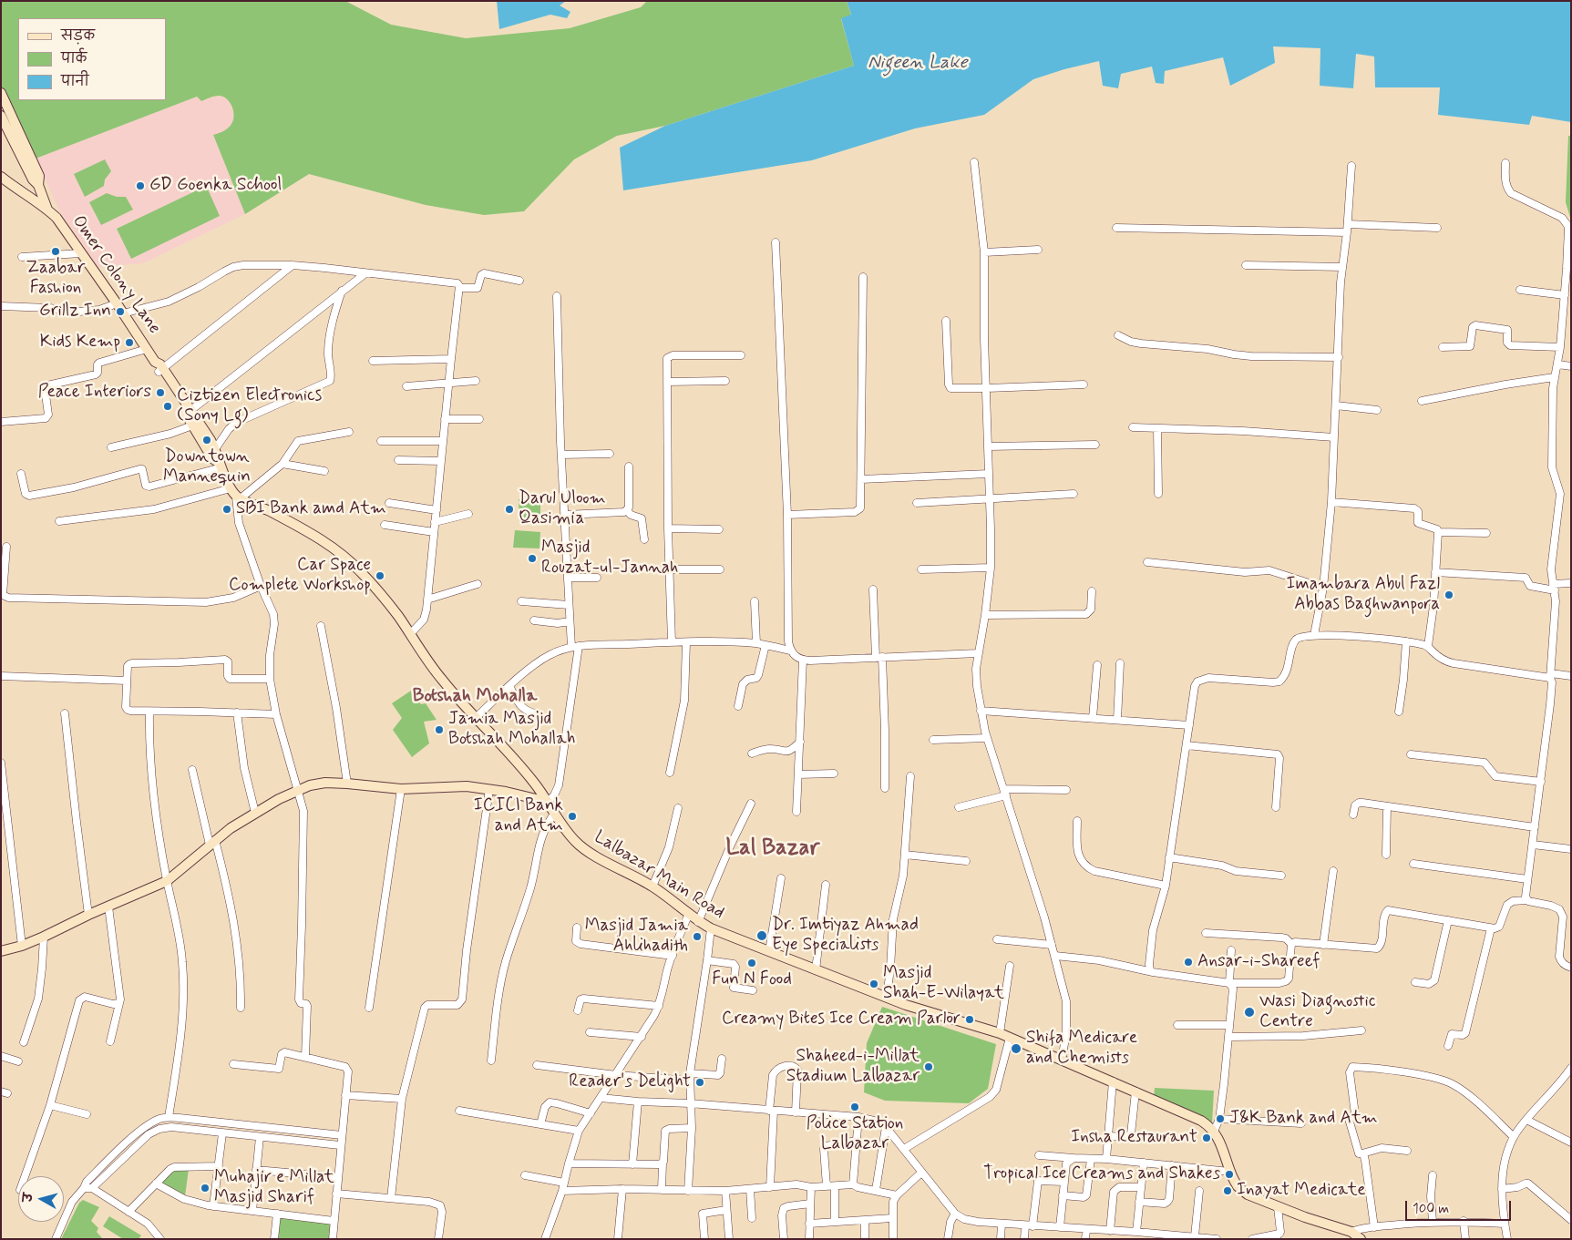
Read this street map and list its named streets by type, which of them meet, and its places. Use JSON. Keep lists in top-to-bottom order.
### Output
{
  "streets": {
    "main road": ["Omer Colony Lane", "Lalbazar Main Road"]
  },
  "districts": ["Botshah Mohalla", "Lal Bazar"],
  "water": ["Nigeen Lake"],
  "places": [
    "GD Goenka School",
    "Zaabar Fashion",
    "Grillz Inn",
    "Kids Kemp",
    "Peace Interiors",
    "Ciztizen Electronics (Sony Lg)",
    "Downtown Mannequin",
    "SBI Bank amd Atm",
    "Darul Uloom Qasimia",
    "Masjid Rouzat-ul-Jannah",
    "Car Space Complete Workshop",
    "Imambara Abul Fazl Abbas Baghwanpora",
    "Jamia Masjid Botshah Mohallah",
    "ICICI Bank and Atm",
    "Dr. Imtiyaz Ahmad Eye Specialists",
    "Masjid Jamia Ahlihadith",
    "Ansar-i-Shareef",
    "Fun N Food",
    "Masjid Shah-E-Wilayat",
    "Wasi Diagnostic Centre",
    "Creamy Bites Ice Cream Parlor",
    "Shifa Medicare and Chemists",
    "Shaheed-i-Millat Stadium Lalbazar",
    "Reader's Delight",
    "Police Station Lalbazar",
    "J&K Bank and Atm",
    "Insha Restaurant",
    "Tropical Ice Creams and Shakes",
    "Muhajir e Millat Masjid Sharif",
    "Inayat Medicate"
  ],
  "legend": ["सड़क", "पार्क", "पानी"],
  "scale_bar": "100 m",
  "north": "left"
}
